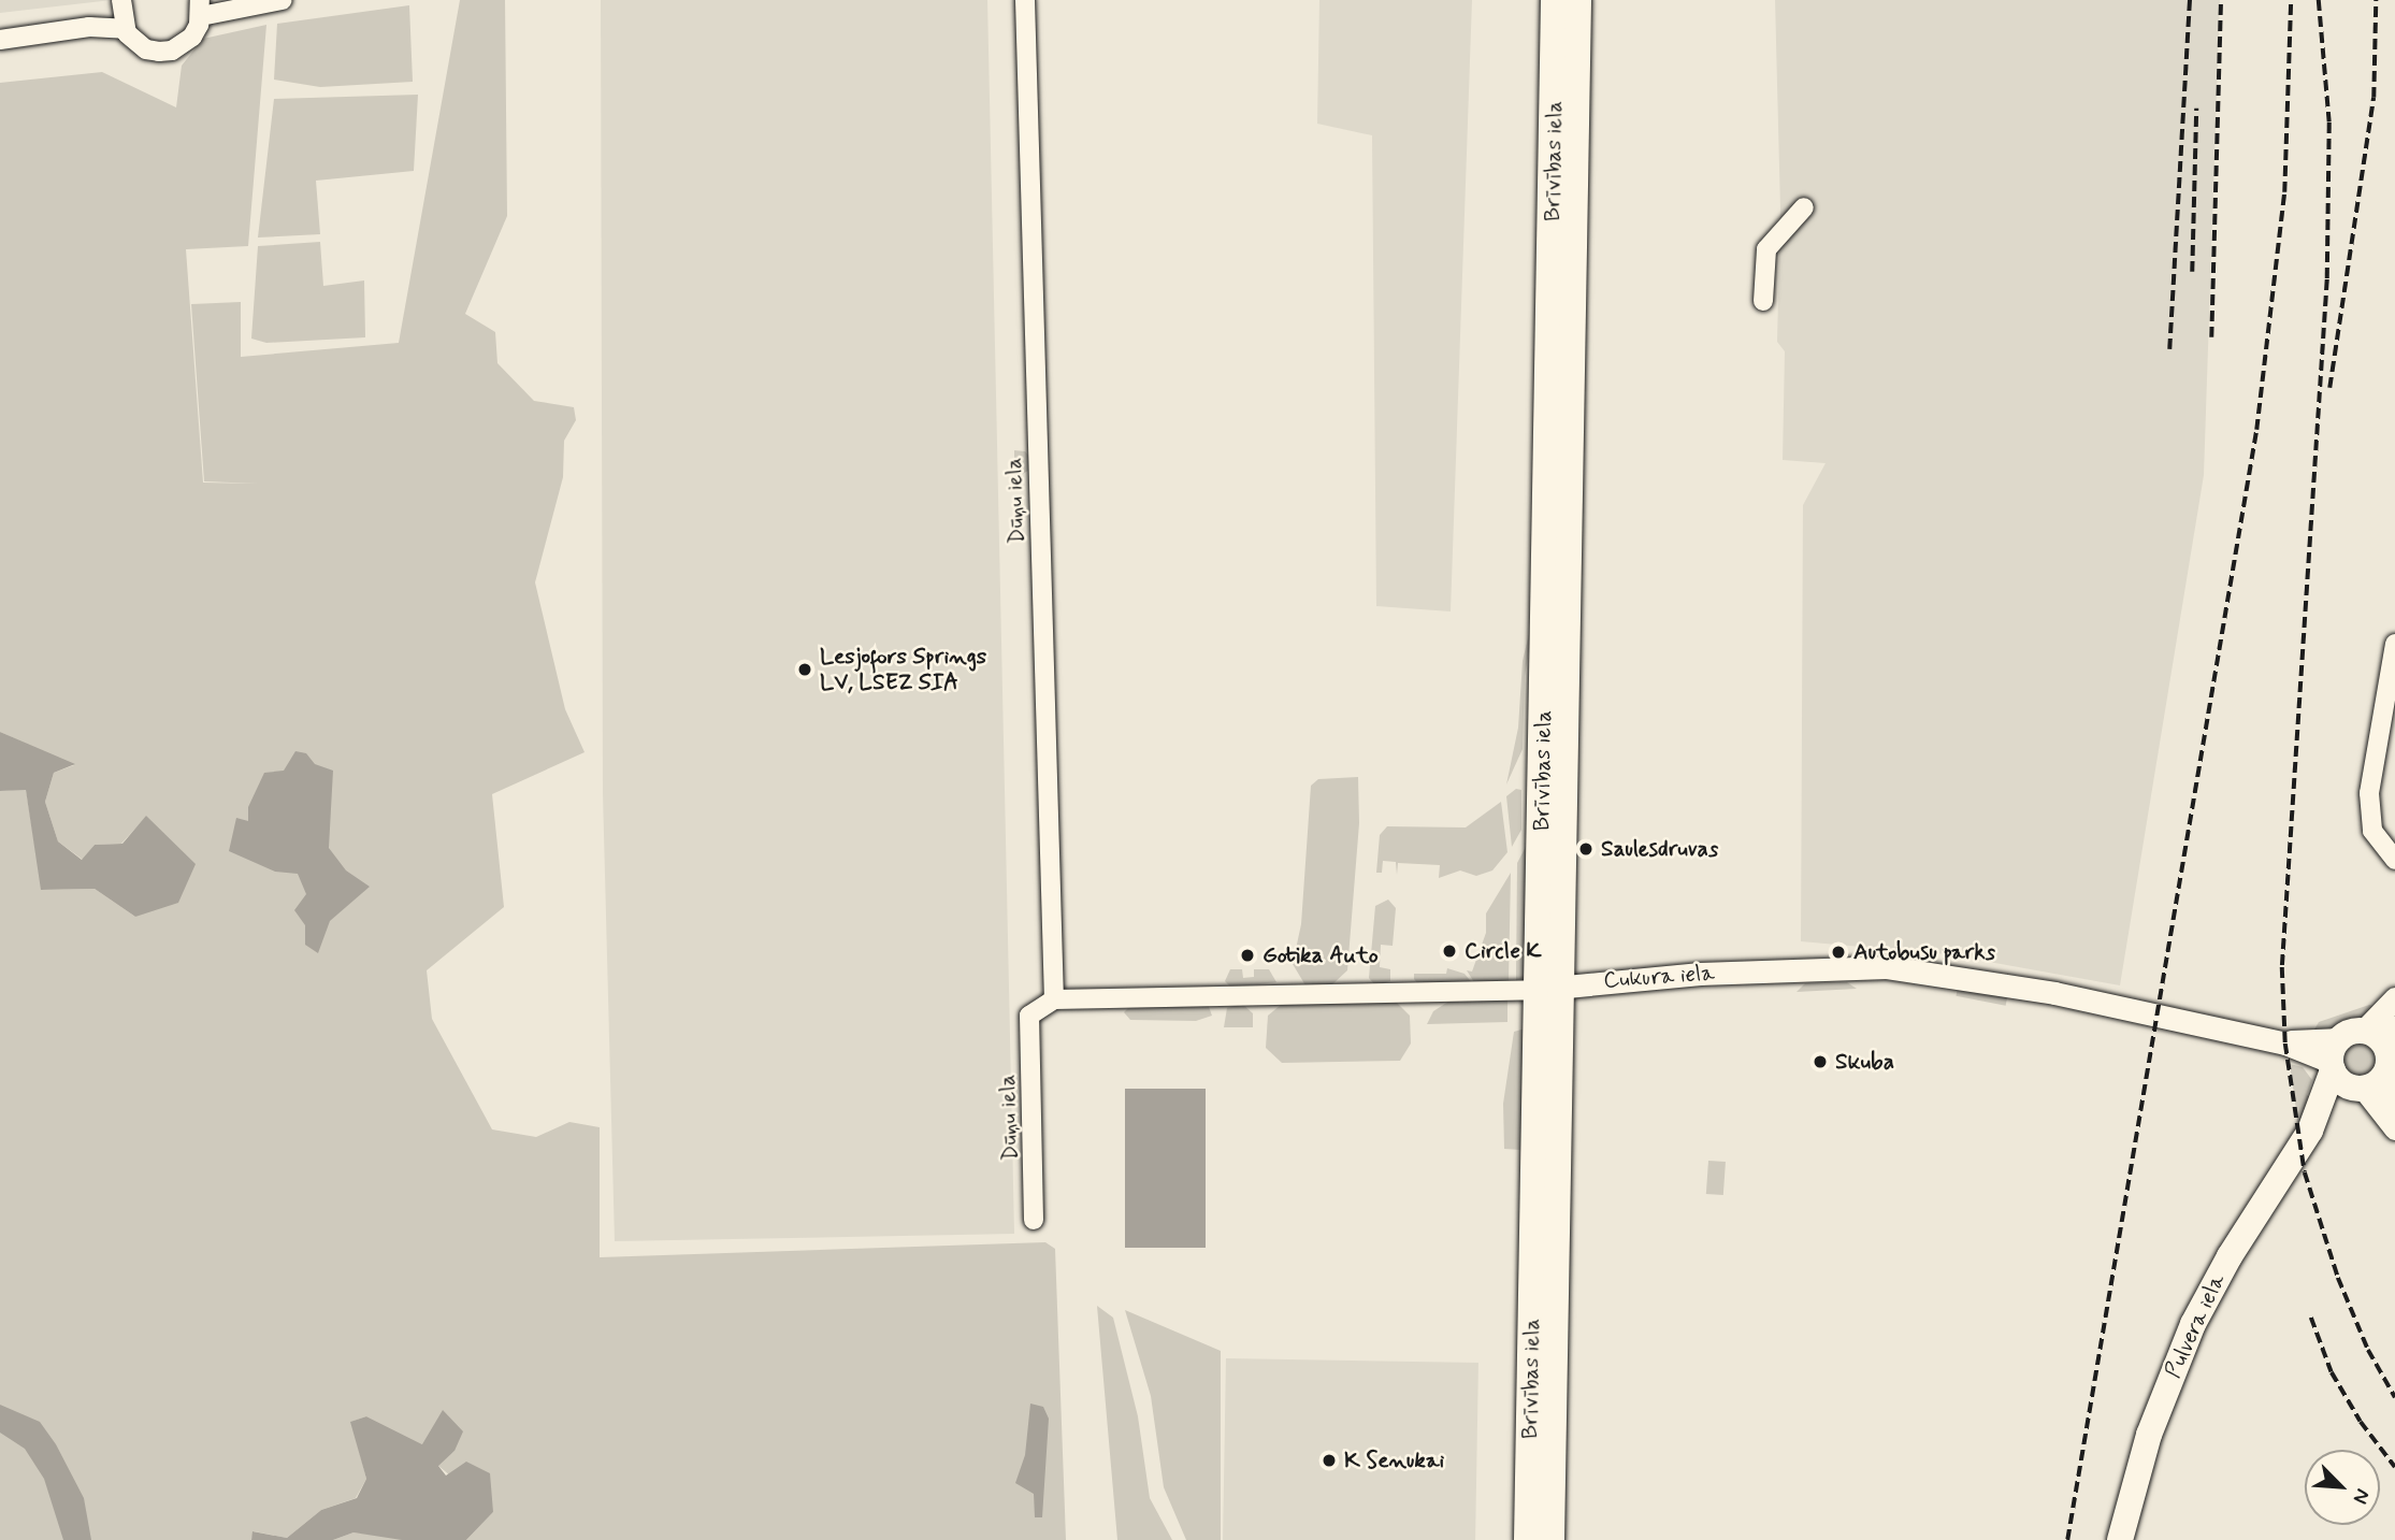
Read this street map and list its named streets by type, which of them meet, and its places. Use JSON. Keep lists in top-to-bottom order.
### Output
{
  "streets": {
    "highway": ["Brīvības iela", "Pulvera iela"],
    "main road": ["Cukura iela"],
    "street": ["Dūņu iela"]
  },
  "crossings": [
    ["Brīvības iela", "Cukura iela"],
    ["Dūņu iela", "Cukura iela"],
    ["Cukura iela", "Pulvera iela"]
  ],
  "places": [
    "Lesjofors Springs LV, LSEZ SIA",
    "Saulesdruvas",
    "Circle K",
    "Autobusu parks",
    "Gotika Auto",
    "Skuba",
    "K Senukai"
  ],
  "north": "bottom right"
}
